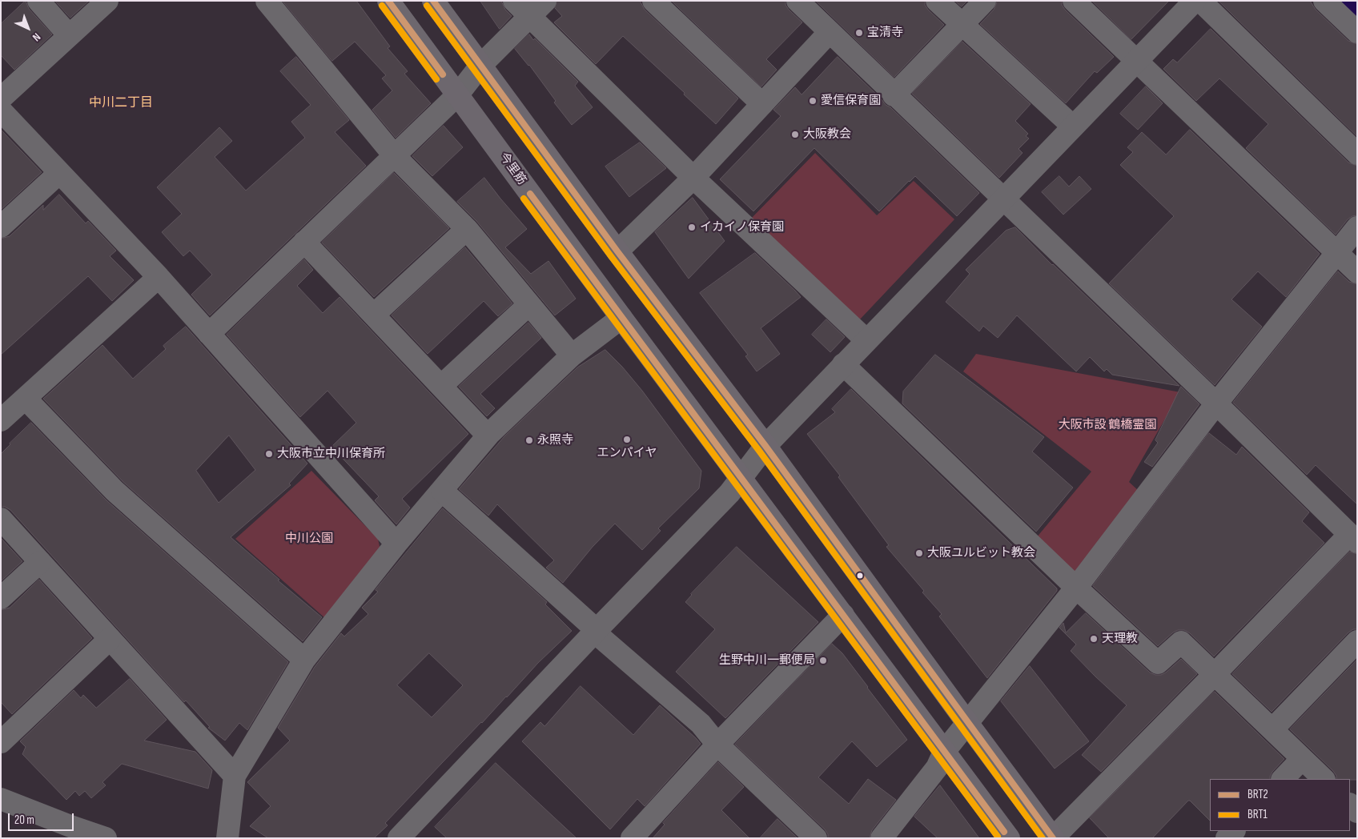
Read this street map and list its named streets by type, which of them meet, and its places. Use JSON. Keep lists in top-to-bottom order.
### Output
{
  "streets": {
    "main road": ["今里筋"]
  },
  "districts": ["中川二丁目"],
  "parks": ["大阪市設 鶴橋霊園", "中川公園"],
  "places": [
    "宝清寺",
    "愛信保育園",
    "大阪教会",
    "イカイノ保育園",
    "エンパイヤ",
    "永照寺",
    "大阪市立中川保育所",
    "大阪ユルビット教会",
    "天理教",
    "生野中川一郵便局"
  ],
  "lines": ["transit line BRT2", "transit line BRT1"],
  "legend": ["BRT2", "BRT1"],
  "scale_bar": "20 m",
  "north": "bottom right"
}
